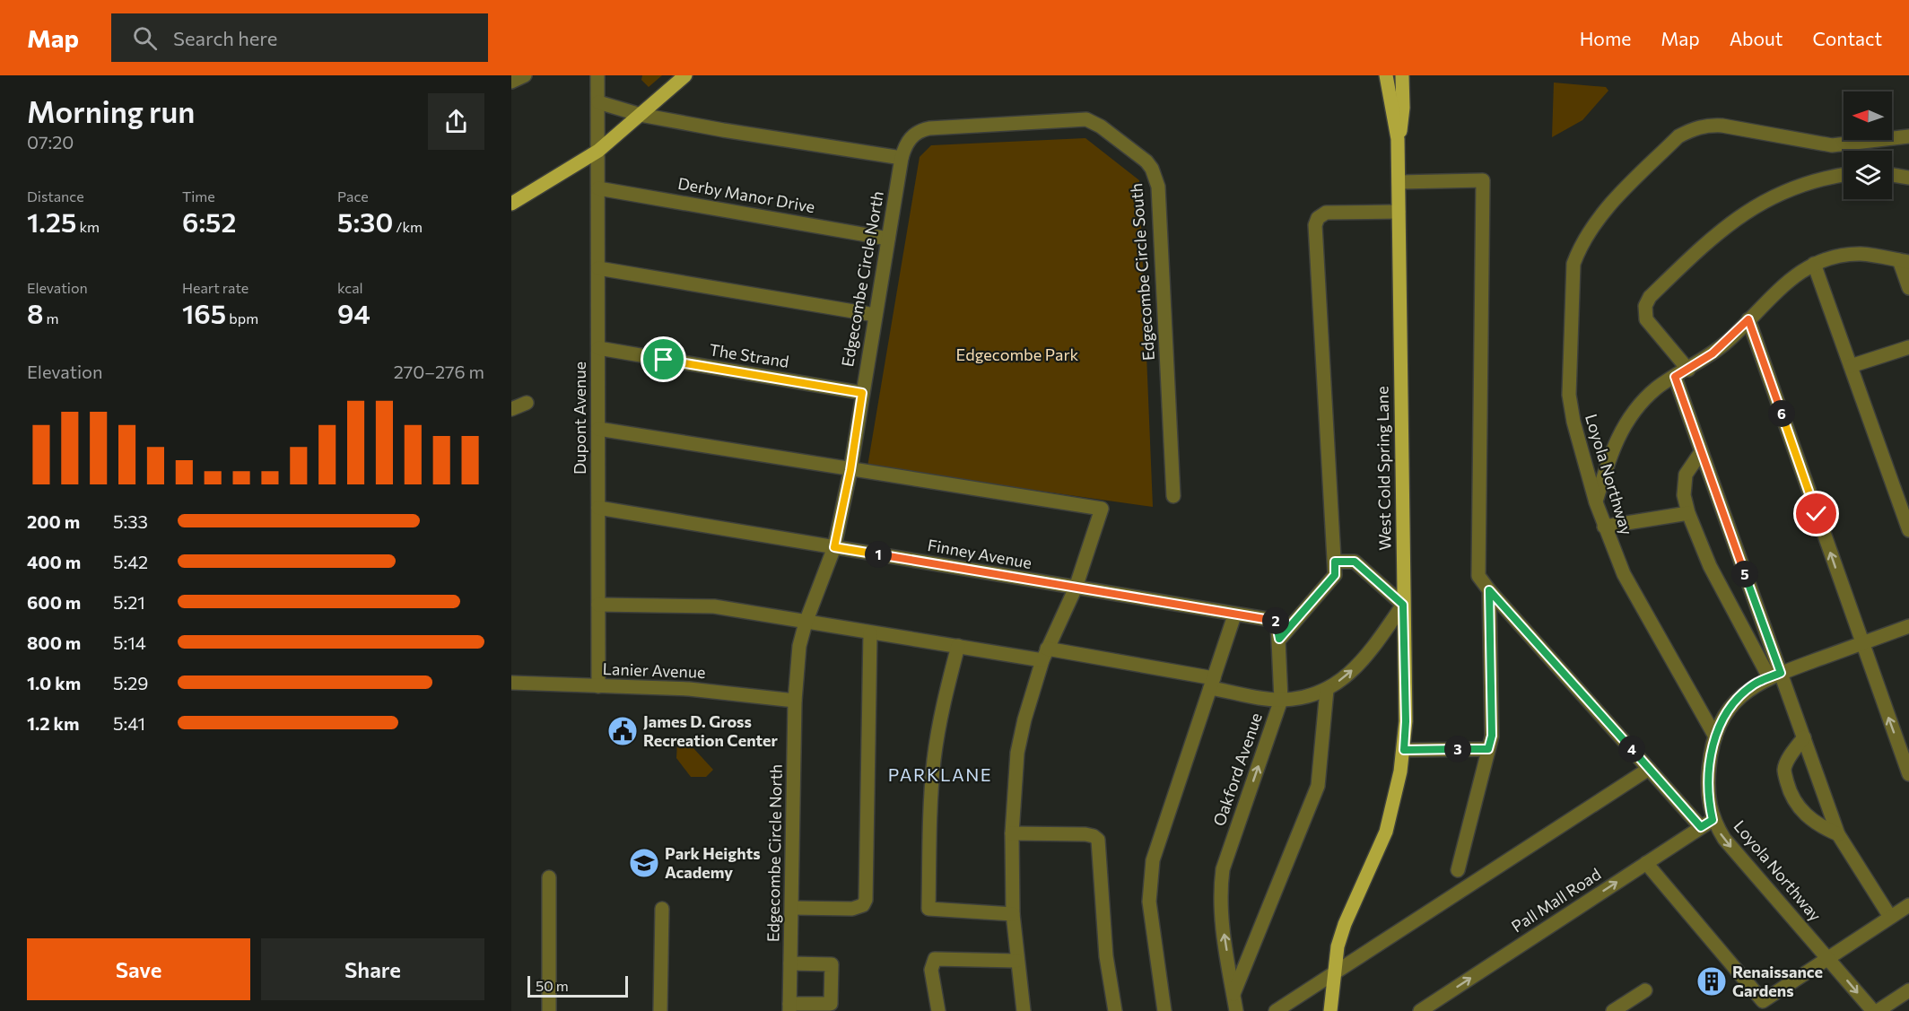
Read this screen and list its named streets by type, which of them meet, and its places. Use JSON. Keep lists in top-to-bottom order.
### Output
{
  "streets": {
    "main road": ["West Cold Spring Lane"],
    "street": [
      "Derby Manor Drive",
      "Edgecombe Circle South",
      "Edgecombe Circle North",
      "The Strand",
      "Dupont Avenue",
      "Loyola Northway",
      "Finney Avenue",
      "Lanier Avenue",
      "Oakford Avenue",
      "Pall Mall Road"
    ]
  },
  "crossings": [
    ["Derby Manor Drive", "Edgecombe Circle North"],
    ["Derby Manor Drive", "Dupont Avenue"],
    ["Edgecombe Circle South", "Edgecombe Circle North"],
    ["Edgecombe Circle North", "The Strand"],
    ["Edgecombe Circle North", "Finney Avenue"],
    ["Edgecombe Circle North", "Lanier Avenue"],
    ["The Strand", "Dupont Avenue"],
    ["Dupont Avenue", "Finney Avenue"],
    ["Dupont Avenue", "Lanier Avenue"],
    ["West Cold Spring Lane", "Oakford Avenue"],
    ["Loyola Northway", "Pall Mall Road"],
    ["Finney Avenue", "Oakford Avenue"]
  ],
  "districts": ["PARKLANE"],
  "parks": ["Edgecombe Park"],
  "places": {
    "public building": ["James D. Gross Recreation Center"],
    "school or university": ["Park Heights Academy"],
    "building": ["Renaissance Gardens"]
  },
  "scale_bar": "50 m",
  "north": "left",
  "page": {
    "header": "Map",
    "search": "Search here",
    "nav": [
      "Home",
      "Map",
      "About",
      "Contact"
    ],
    "heading": ["Morning run", "07:20"],
    "stats": [
      ["Distance", "1.25 km"],
      ["Time", "6:52"],
      ["Pace", "5:30 /km"],
      ["Elevation", "8 m"],
      ["Heart rate", "165 bpm"],
      ["kcal", "94"]
    ],
    "chart": ["Elevation", "270–276 m"],
    "pins": [
      "6",
      "1",
      "5",
      "2",
      "3",
      "4"
    ],
    "list": [
      {
        "name": "200 m",
        "note": "5:33"
      },
      {
        "name": "400 m",
        "note": "5:42"
      },
      {
        "name": "600 m",
        "note": "5:21"
      },
      {
        "name": "800 m",
        "note": "5:14"
      },
      {
        "name": "1.0 km",
        "note": "5:29"
      },
      {
        "name": "1.2 km",
        "note": "5:41"
      }
    ],
    "buttons": ["Save", "Share"],
    "scale": "50 m"
  }
}
